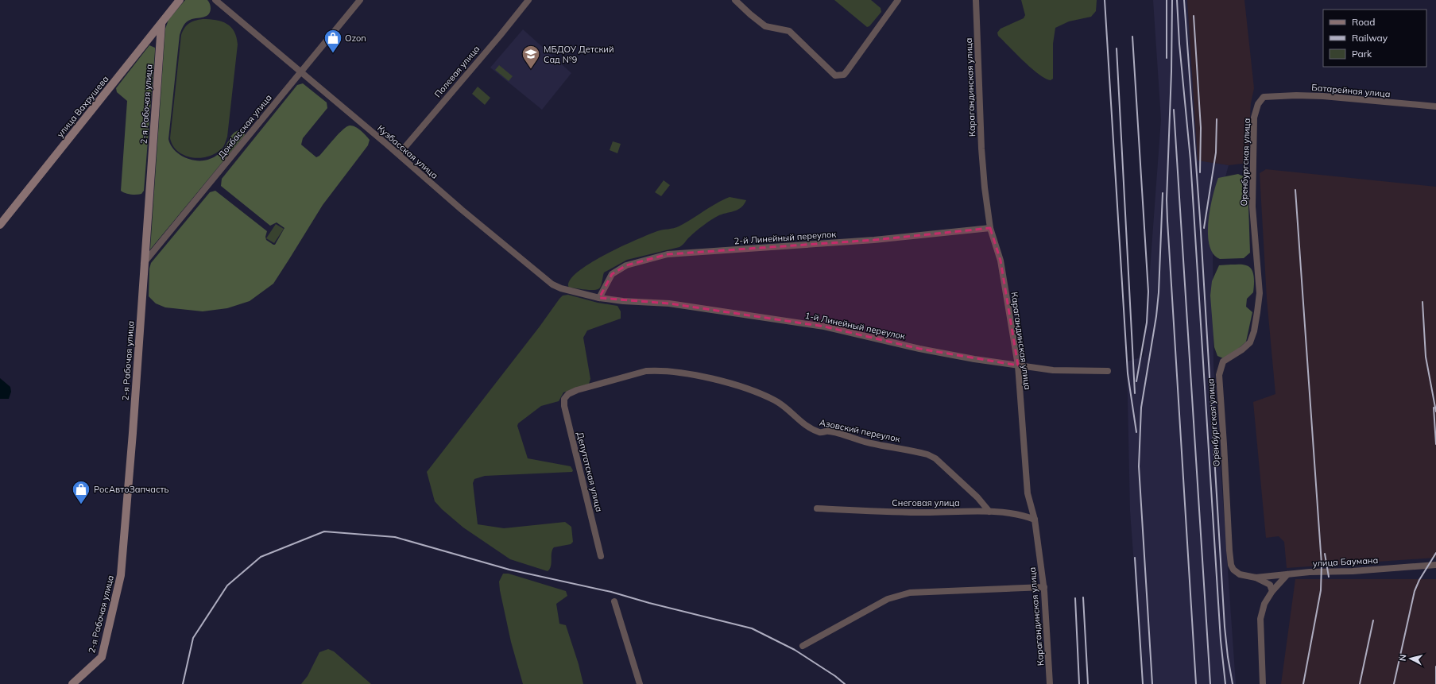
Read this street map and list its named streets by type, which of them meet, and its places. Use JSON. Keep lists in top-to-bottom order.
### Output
{
  "streets": {
    "main road": ["2-я Рабочая улица", "улица Вахрушева"],
    "street": [
      "Полевая улица",
      "Карагандинская улица",
      "Батарейная улица",
      "Донбасская улица",
      "Кузбасская улица",
      "Оренбургская улица",
      "2-й Линейный переулок",
      "1-й Линейный переулок",
      "Азовский переулок",
      "Депутатская улица",
      "Снеговая улица",
      "улица Баумана"
    ]
  },
  "crossings": [
    ["Полевая улица", "Кузбасская улица"],
    ["Карагандинская улица", "2-й Линейный переулок"],
    ["Карагандинская улица", "1-й Линейный переулок"],
    ["Карагандинская улица", "Снеговая улица"],
    ["Батарейная улица", "Оренбургская улица"],
    ["2-я Рабочая улица", "улица Вахрушева"],
    ["2-я Рабочая улица", "Донбасская улица"],
    ["Донбасская улица", "Кузбасская улица"],
    ["Кузбасская улица", "2-й Линейный переулок"],
    ["Кузбасская улица", "1-й Линейный переулок"],
    ["Оренбургская улица", "улица Баумана"],
    ["2-й Линейный переулок", "1-й Линейный переулок"],
    ["Азовский переулок", "Депутатская улица"],
    ["Азовский переулок", "Снеговая улица"]
  ],
  "places": {
    "shop": ["Ozon", "РосАвтоЗапчасть"],
    "school or university": ["МБДОУ Детский Сад №9"]
  },
  "legend": ["Road", "Railway", "Park"],
  "north": "left"
}
